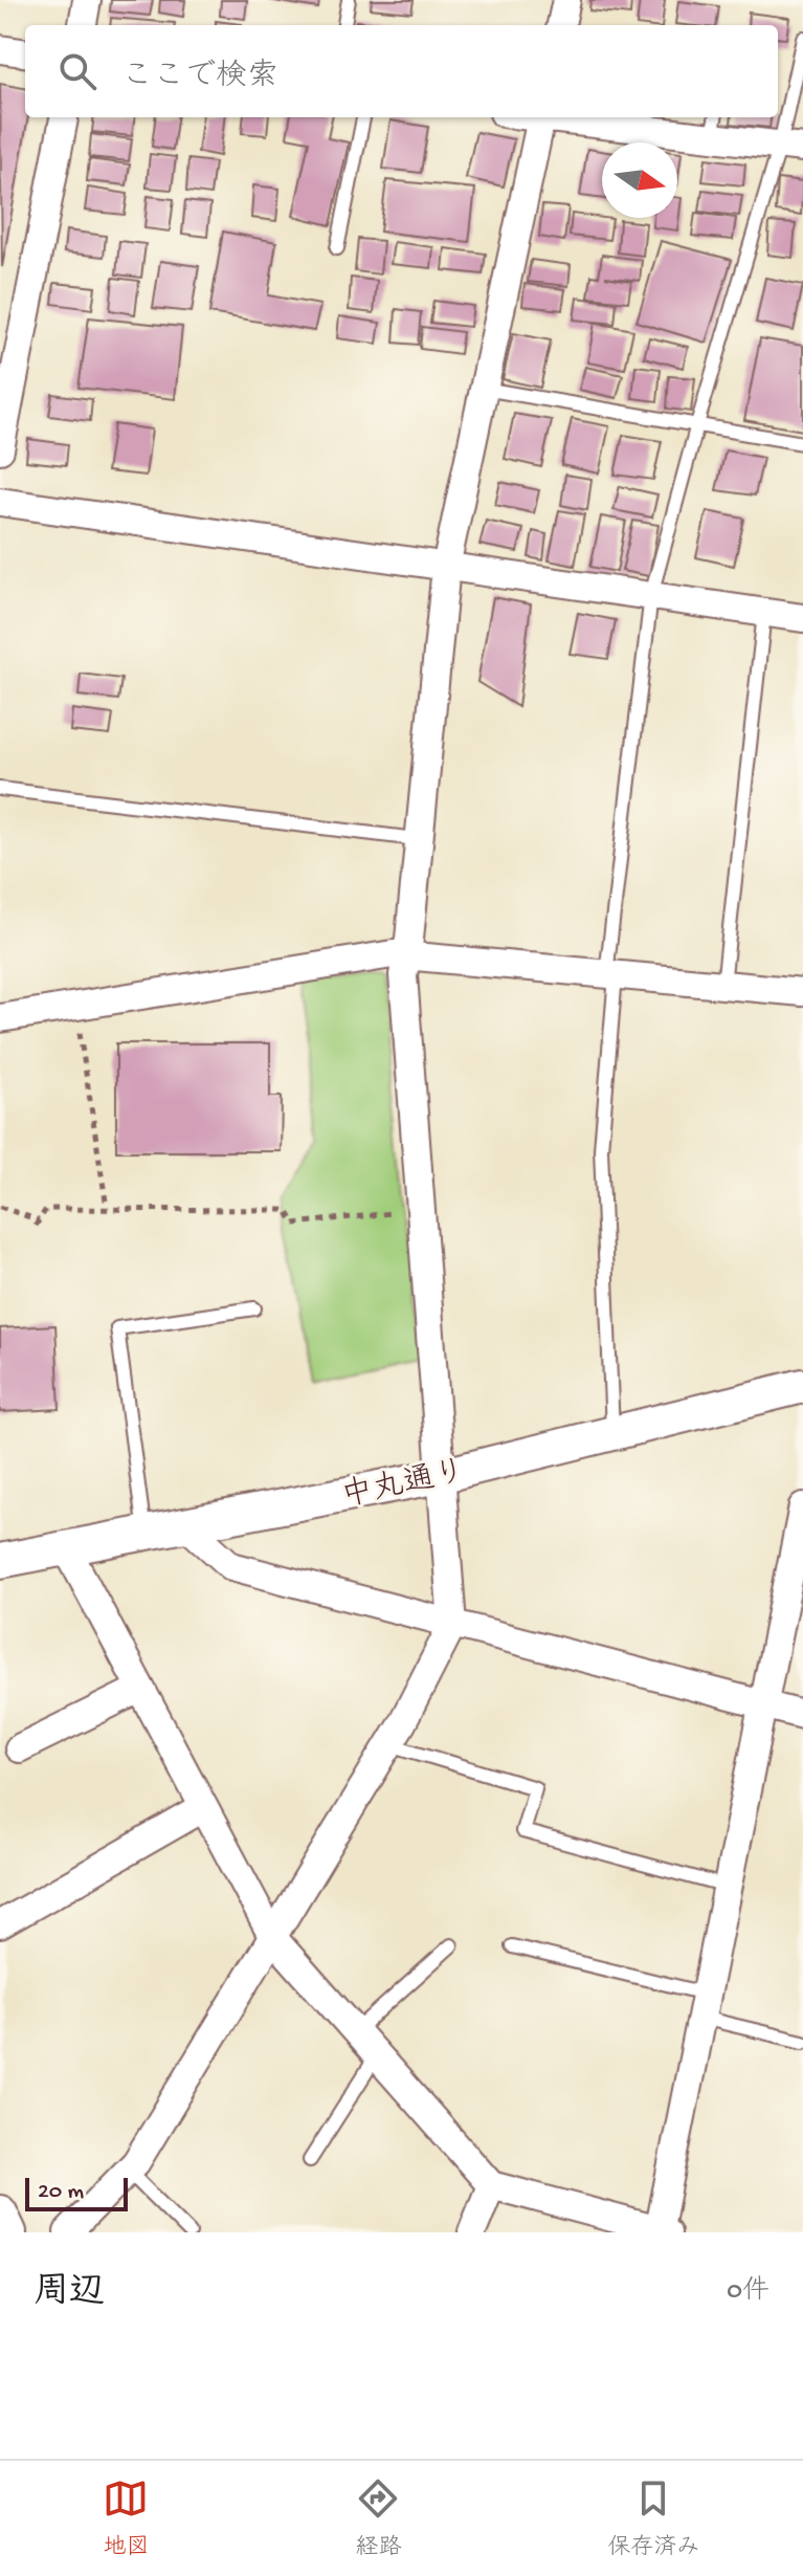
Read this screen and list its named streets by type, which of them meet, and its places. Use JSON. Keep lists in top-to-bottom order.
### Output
{
  "streets": {
    "street": ["中丸通り"]
  },
  "scale_bar": "20 m",
  "north": "right",
  "page": {
    "search": "ここで検索",
    "scale": "20 m",
    "heading": ["周辺", "0件"],
    "nav": ["地図", "経路", "保存済み"]
  }
}
